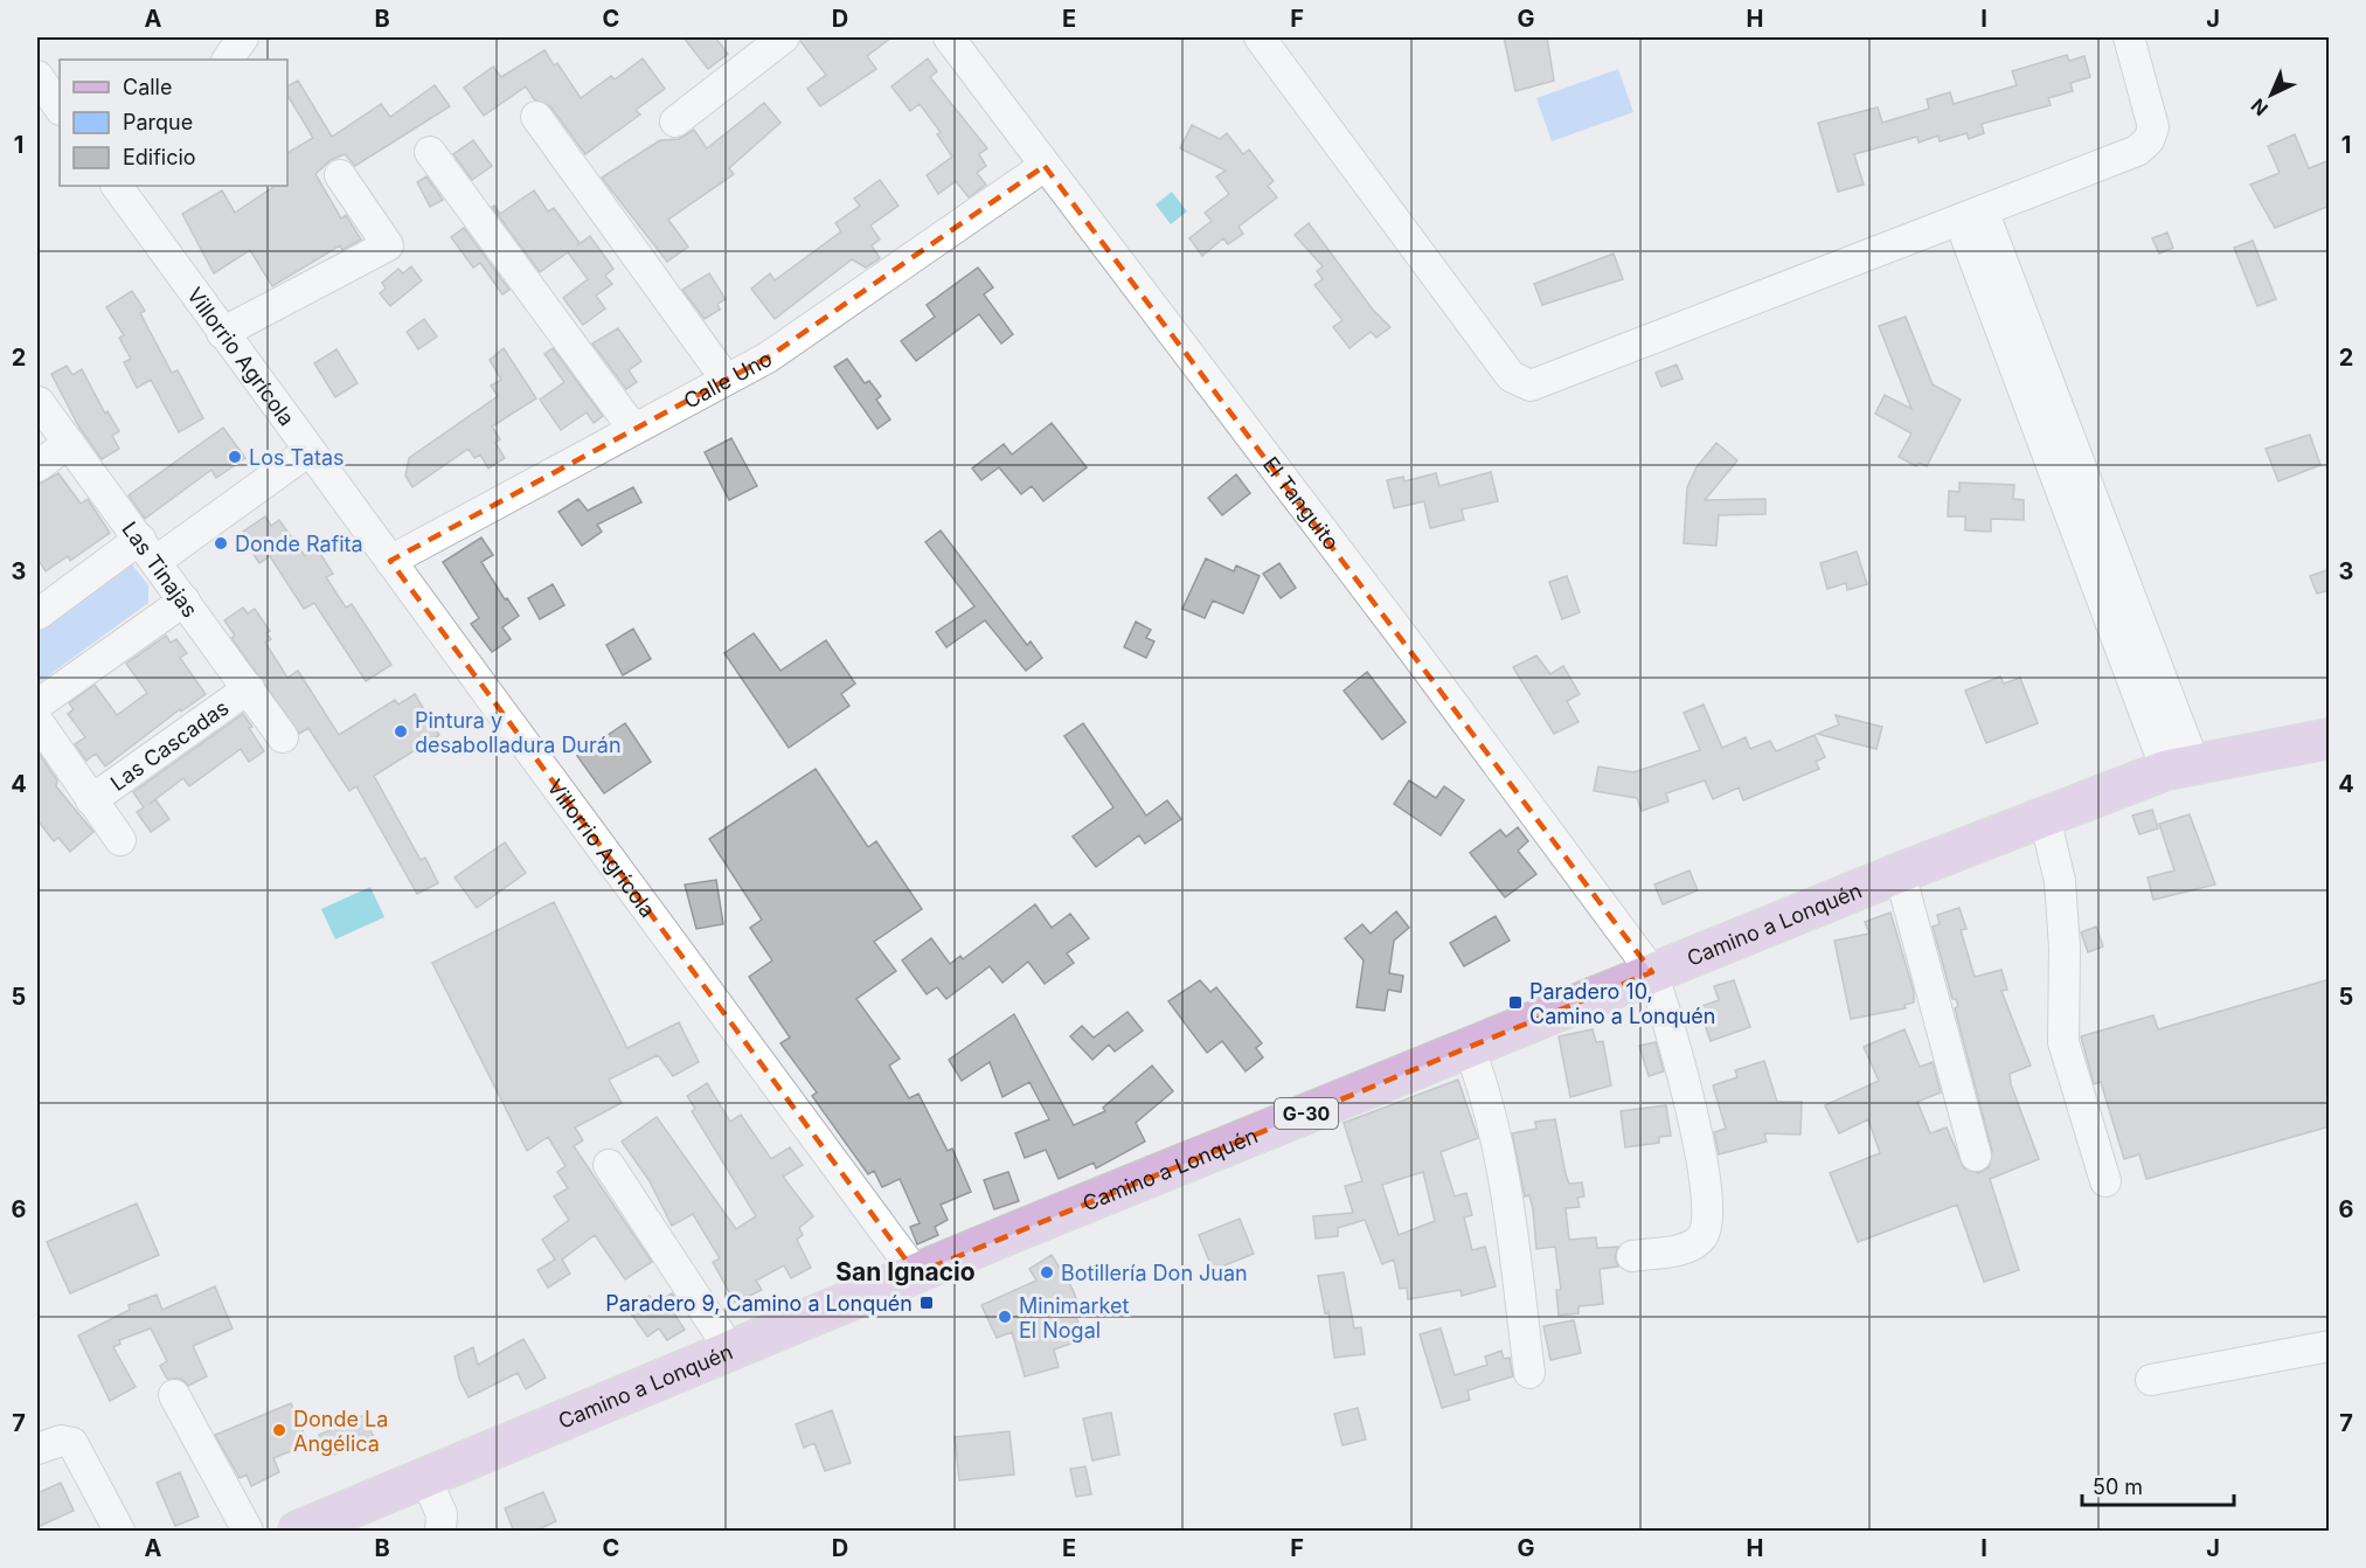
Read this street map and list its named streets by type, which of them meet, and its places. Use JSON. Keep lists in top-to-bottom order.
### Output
{
  "streets": {
    "main road": ["Camino a Lonquén", "G-30"],
    "street": [
      "Villorrio Agrícola",
      "Calle Uno",
      "El Tanguito",
      "Las Tinajas",
      "Las Cascadas"
    ]
  },
  "crossings": [
    ["Villorrio Agrícola", "Calle Uno"],
    ["Villorrio Agrícola", "Camino a Lonquén"],
    ["Calle Uno", "El Tanguito"],
    ["El Tanguito", "Camino a Lonquén"],
    ["Las Tinajas", "Las Cascadas"]
  ],
  "districts": ["San Ignacio"],
  "places": {
    "other": [
      "Los Tatas",
      "Donde Rafita",
      "Pintura y desabolladura Durán",
      "Botillería Don Juan",
      "Minimarket El Nogal",
      "Donde La Angélica"
    ],
    "transit": ["Paradero 10, Camino a Lonquén", "Paradero 9, Camino a Lonquén"]
  },
  "legend": ["Calle", "Parque", "Edificio"],
  "scale_bar": "50 m",
  "north": "bottom left",
  "grid": {
    "columns": [
      "A",
      "B",
      "C",
      "D",
      "E",
      "F",
      "G",
      "H",
      "I",
      "J"
    ],
    "rows": [
      "1",
      "2",
      "3",
      "4",
      "5",
      "6",
      "7"
    ]
  }
}
